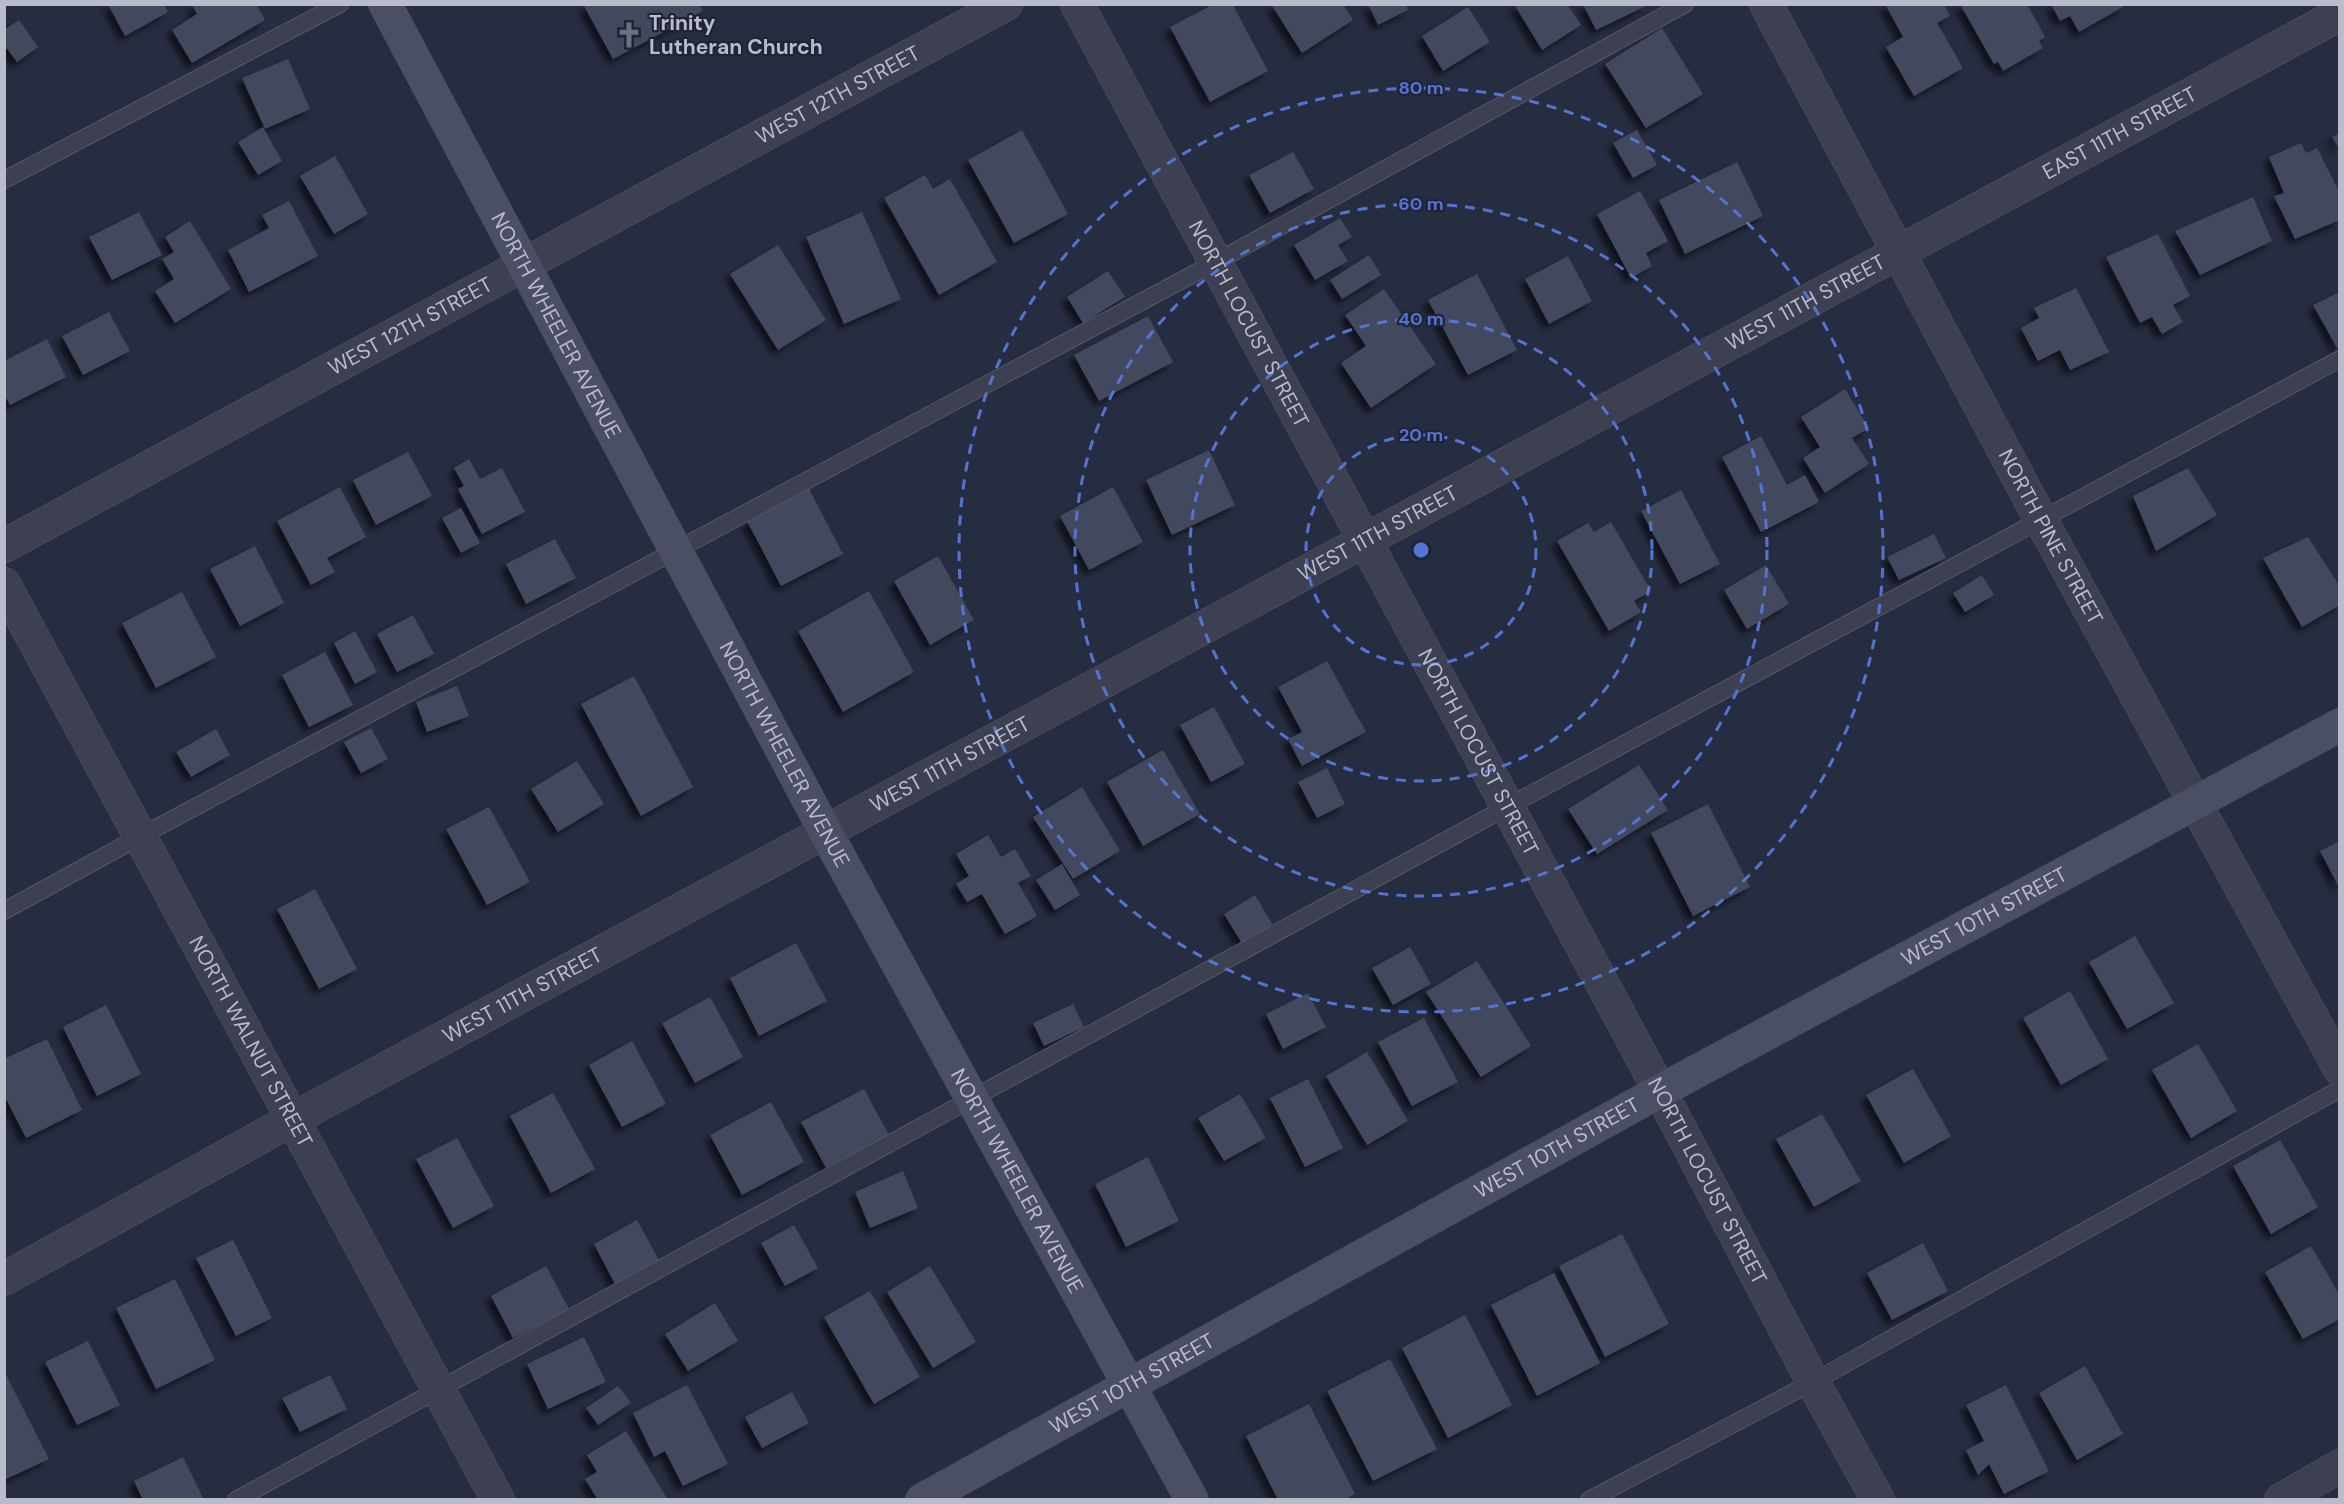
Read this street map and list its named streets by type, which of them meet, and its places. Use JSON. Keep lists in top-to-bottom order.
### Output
{
  "streets": {
    "street": [
      "WEST 12TH STREET",
      "EAST 11TH STREET",
      "WEST 11TH STREET",
      "NORTH LOCUST STREET",
      "NORTH WHEELER AVENUE",
      "NORTH PINE STREET",
      "WEST 10TH STREET",
      "NORTH WALNUT STREET"
    ]
  },
  "crossings": [
    ["WEST 12TH STREET", "NORTH WHEELER AVENUE"],
    ["EAST 11TH STREET", "WEST 11TH STREET"],
    ["EAST 11TH STREET", "NORTH PINE STREET"],
    ["WEST 11TH STREET", "NORTH LOCUST STREET"],
    ["WEST 11TH STREET", "NORTH WHEELER AVENUE"],
    ["WEST 11TH STREET", "NORTH PINE STREET"],
    ["WEST 11TH STREET", "NORTH WALNUT STREET"],
    ["NORTH LOCUST STREET", "WEST 10TH STREET"],
    ["NORTH WHEELER AVENUE", "WEST 10TH STREET"],
    ["NORTH PINE STREET", "WEST 10TH STREET"]
  ],
  "places": {
    "church": ["Trinity Lutheran Church"]
  },
  "rings": [
    "80 m",
    "60 m",
    "40 m",
    "20 m"
  ]
}
